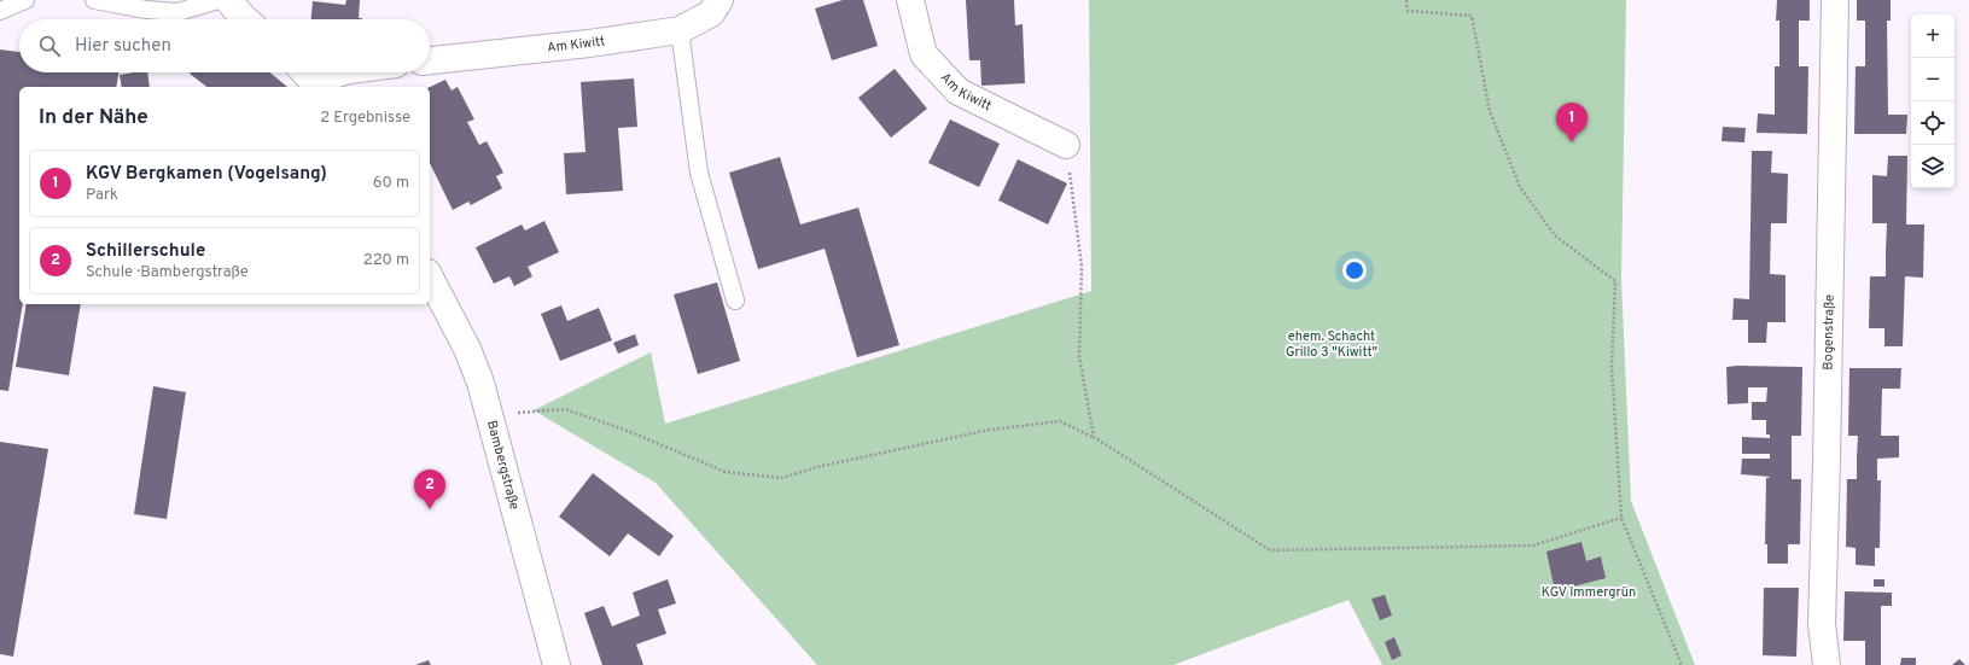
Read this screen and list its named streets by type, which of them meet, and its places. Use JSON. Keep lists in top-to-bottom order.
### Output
{
  "streets": {
    "street": ["Am Kiwitt", "Bogenstraße", "Bambergstraße"]
  },
  "parks": ["ehem. Schacht Grillo 3 \"Kiwitt\"", "KGV Immergrün"],
  "page": {
    "map_buttons": ["+", "−"],
    "search": "Hier suchen",
    "heading": ["In der Nähe", "2 Ergebnisse"],
    "pins": ["1", "2"],
    "list": [
      {
        "mark": "1",
        "name": "KGV Bergkamen (Vogelsang)",
        "note": "Park",
        "value": "60 m"
      },
      {
        "mark": "2",
        "name": "Schillerschule",
        "note": "Schule · Bambergstraße",
        "value": "220 m"
      }
    ]
  }
}
